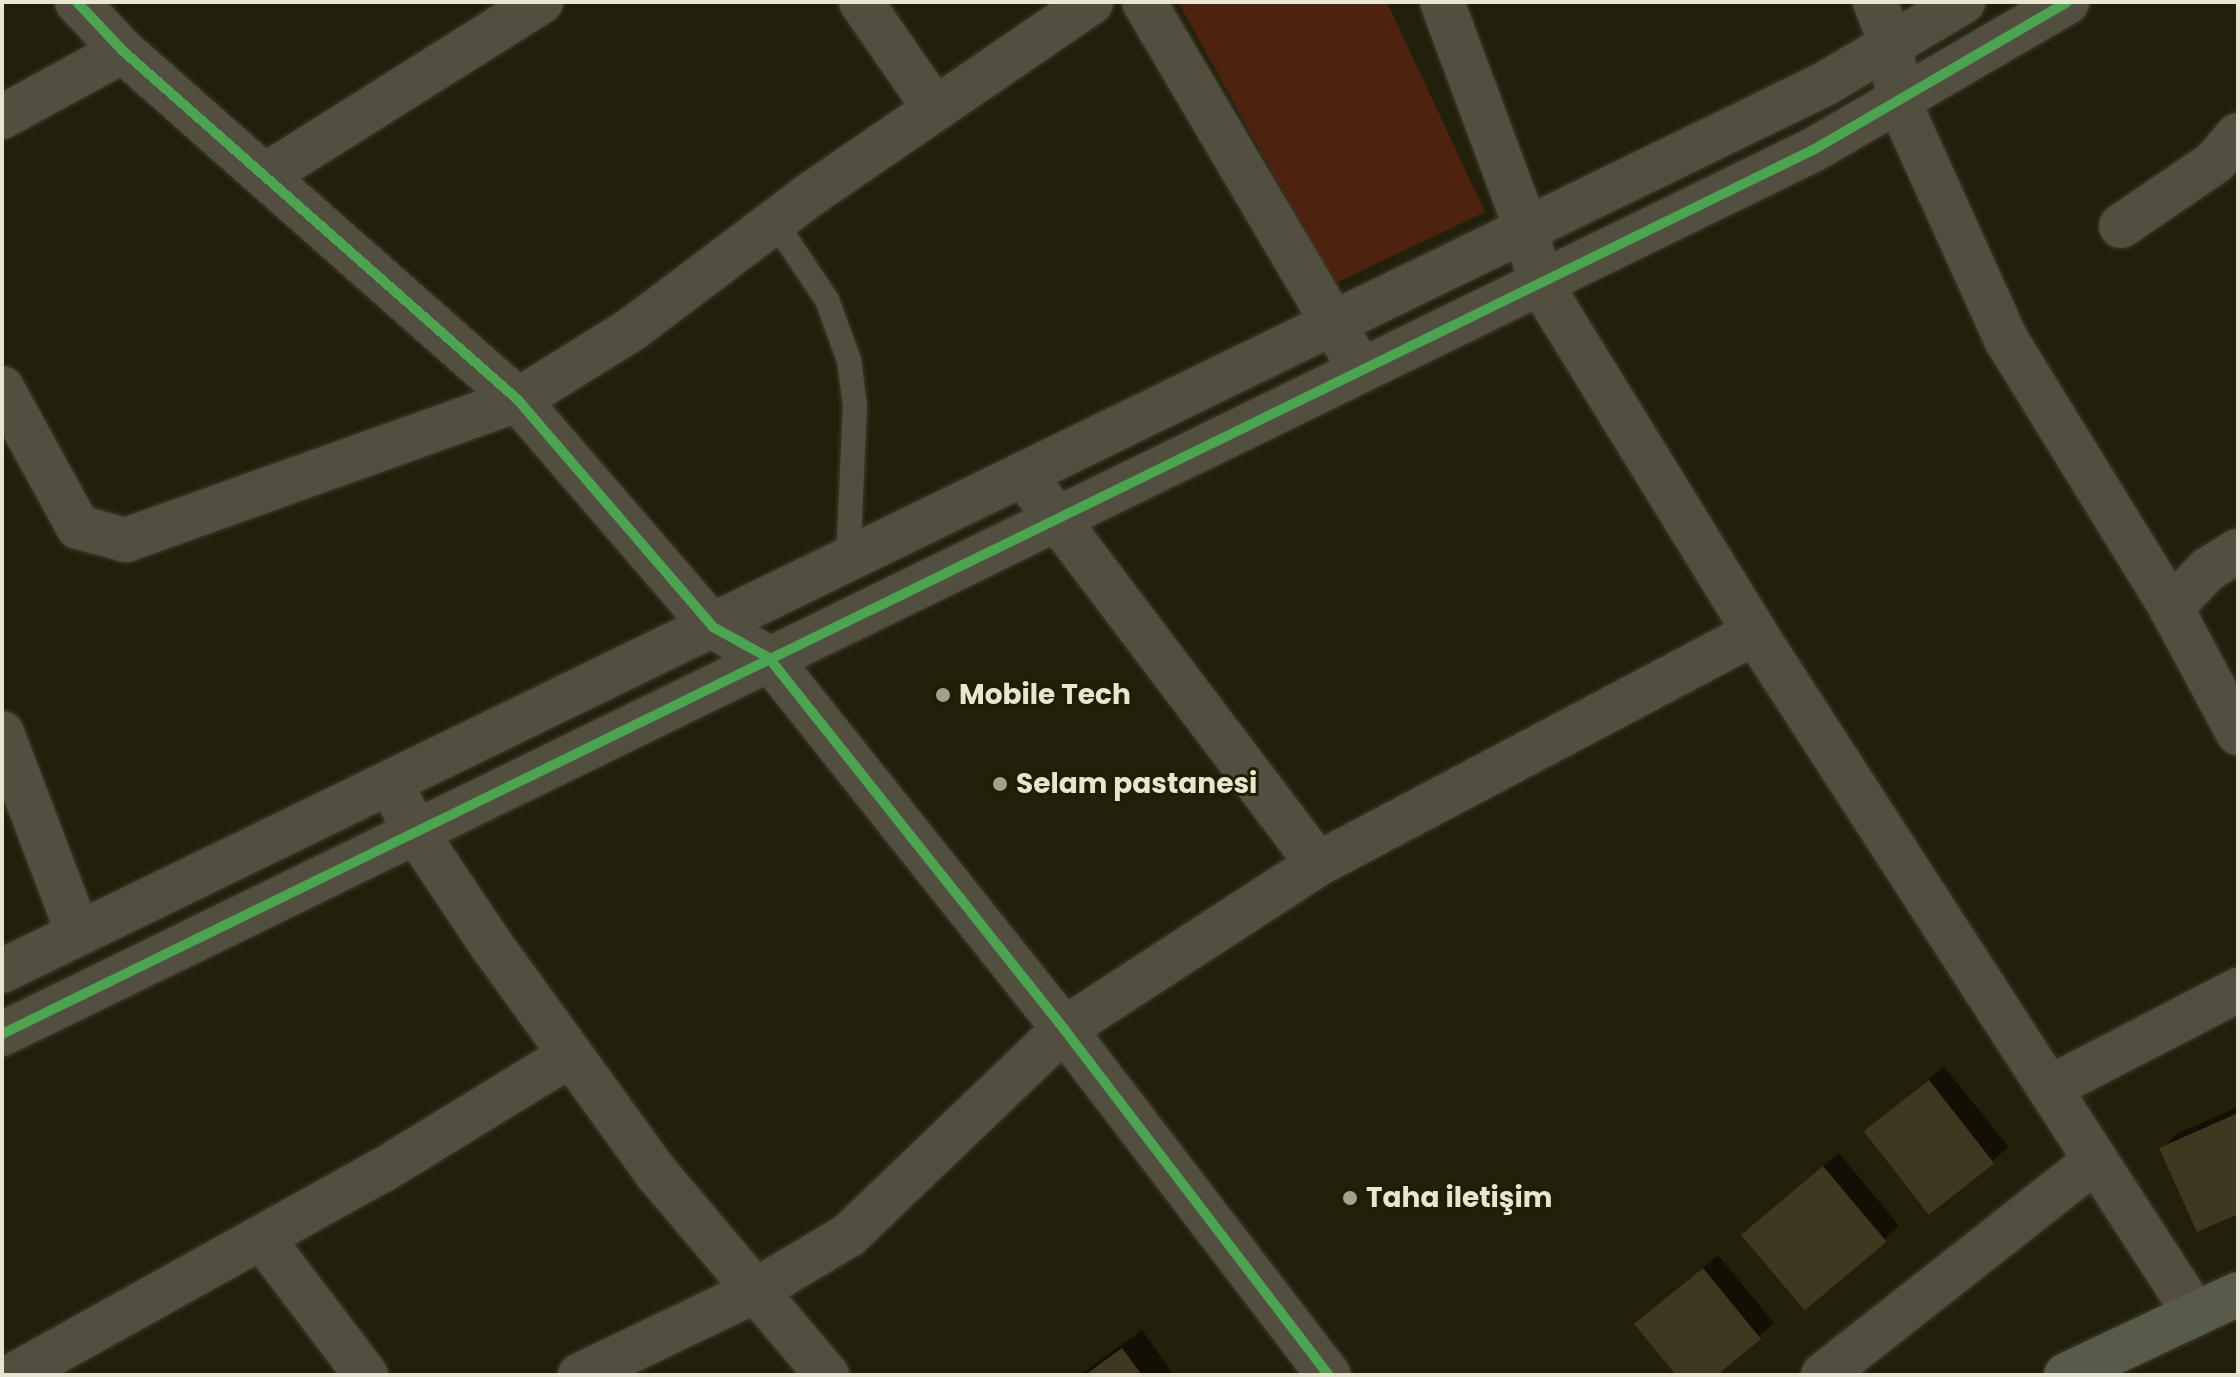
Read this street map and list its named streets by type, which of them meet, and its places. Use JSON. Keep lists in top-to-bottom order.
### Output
{
  "places": ["Mobile Tech", "Selam pastanesi", "Taha iletişim"]
}
